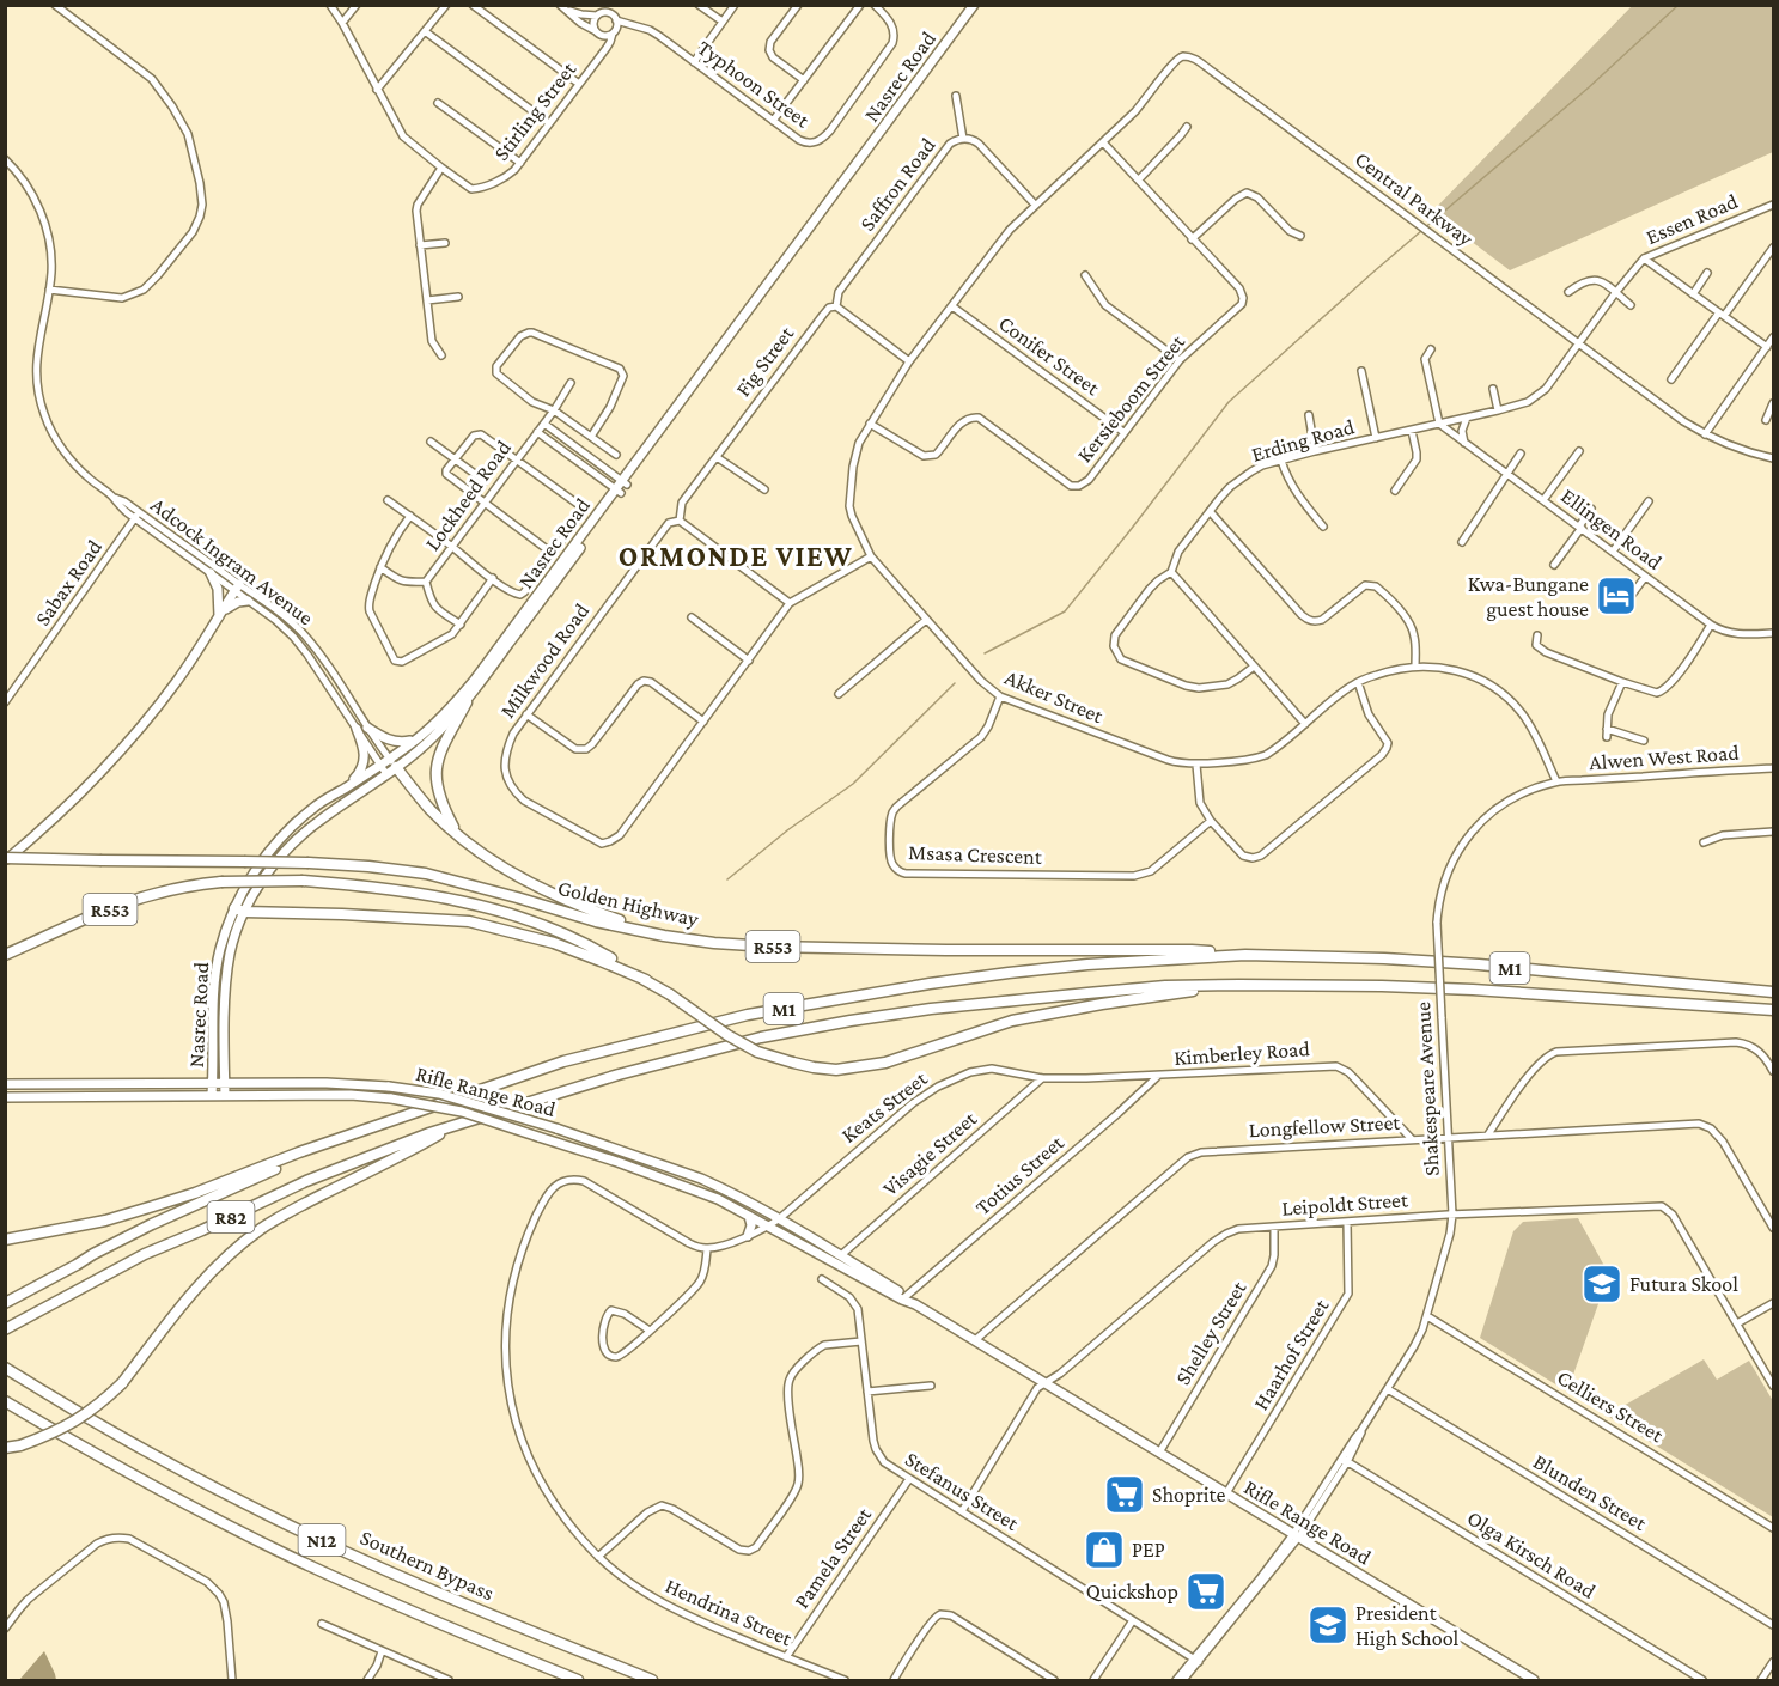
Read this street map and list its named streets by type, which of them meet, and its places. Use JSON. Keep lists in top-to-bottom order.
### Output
{
  "streets": {
    "highway": [
      "Golden Highway",
      "R553",
      "M1",
      "R82",
      "N12",
      "Southern Bypass"
    ],
    "main road": ["Nasrec Road", "Rifle Range Road"],
    "street": [
      "Typhoon Street",
      "Stirling Street",
      "Saffron Road",
      "Central Parkway",
      "Essen Road",
      "Conifer Street",
      "Fig Street",
      "Kersieboom Street",
      "Erding Road",
      "Lockheed Road",
      "Ellingen Road",
      "Adcock Ingram Avenue",
      "Sabax Road",
      "Milkwood Road",
      "Akker Street",
      "Alwen West Road",
      "Msasa Crescent",
      "Kimberley Road",
      "Shakespeare Avenue",
      "Keats Street",
      "Longfellow Street",
      "Visagie Street",
      "Totius Street",
      "Leipoldt Street",
      "Shelley Street",
      "Haarhof Street",
      "Celliers Street",
      "Stefanus Street",
      "Blunden Street",
      "Olga Kirsch Road",
      "Pamela Street",
      "Hendrina Street"
    ]
  },
  "crossings": [
    ["Nasrec Road", "Adcock Ingram Avenue"],
    ["Nasrec Road", "Rifle Range Road"],
    ["Typhoon Street", "Stirling Street"],
    ["Saffron Road", "Fig Street"],
    ["Saffron Road", "Akker Street"],
    ["Central Parkway", "Essen Road"],
    ["Central Parkway", "Kersieboom Street"],
    ["Central Parkway", "Erding Road"],
    ["Central Parkway", "Akker Street"],
    ["Essen Road", "Erding Road"],
    ["Conifer Street", "Kersieboom Street"],
    ["Conifer Street", "Akker Street"],
    ["Fig Street", "Milkwood Road"],
    ["Kersieboom Street", "Akker Street"],
    ["Erding Road", "Ellingen Road"],
    ["Adcock Ingram Avenue", "Sabax Road"],
    ["Milkwood Road", "Akker Street"],
    ["Akker Street", "Alwen West Road"],
    ["Akker Street", "Msasa Crescent"],
    ["Akker Street", "Shakespeare Avenue"],
    ["Alwen West Road", "Shakespeare Avenue"],
    ["Golden Highway", "M1"],
    ["M1", "R82"],
    ["Kimberley Road", "Keats Street"],
    ["Kimberley Road", "Longfellow Street"],
    ["Kimberley Road", "Visagie Street"],
    ["Kimberley Road", "Totius Street"],
    ["Shakespeare Avenue", "Rifle Range Road"],
    ["Shakespeare Avenue", "Longfellow Street"],
    ["Shakespeare Avenue", "Leipoldt Street"],
    ["Shakespeare Avenue", "Celliers Street"],
    ["Shakespeare Avenue", "Stefanus Street"],
    ["Shakespeare Avenue", "Blunden Street"],
    ["Shakespeare Avenue", "Olga Kirsch Road"],
    ["Rifle Range Road", "Keats Street"],
    ["Rifle Range Road", "Longfellow Street"],
    ["Rifle Range Road", "Visagie Street"],
    ["Rifle Range Road", "Totius Street"],
    ["Rifle Range Road", "Leipoldt Street"],
    ["Rifle Range Road", "Shelley Street"],
    ["Rifle Range Road", "Haarhof Street"],
    ["Keats Street", "Visagie Street"],
    ["Keats Street", "Hendrina Street"],
    ["Leipoldt Street", "Shelley Street"],
    ["Leipoldt Street", "Haarhof Street"],
    ["Leipoldt Street", "Stefanus Street"],
    ["Stefanus Street", "Pamela Street"],
    ["Pamela Street", "Hendrina Street"]
  ],
  "districts": ["ORMONDE VIEW"],
  "places": {
    "hotel": ["Kwa-Bungane guest house"],
    "school or university": ["Futura Skool", "President High School"],
    "supermarket": ["Shoprite", "Quickshop"],
    "shop": ["PEP"]
  }
}
